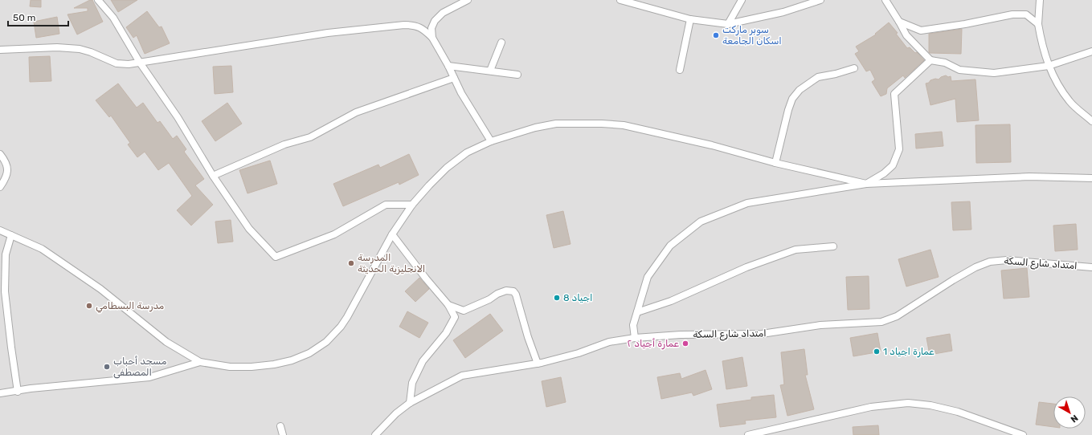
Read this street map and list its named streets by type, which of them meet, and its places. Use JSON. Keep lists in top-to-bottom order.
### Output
{
  "streets": {
    "street": ["امتداد شارع السكة"]
  },
  "places": [
    "سوبر ماركت اسكان الجامعة",
    "المدرسة الانجليزية الحديثة",
    "اجياد 8",
    "مدرسة البسطامي",
    "عمارة أجياد ٢",
    "عمارة اجياد 1",
    "مسجد أحباب المصطفى"
  ],
  "scale_bar": "50 m",
  "north": "bottom right"
}
